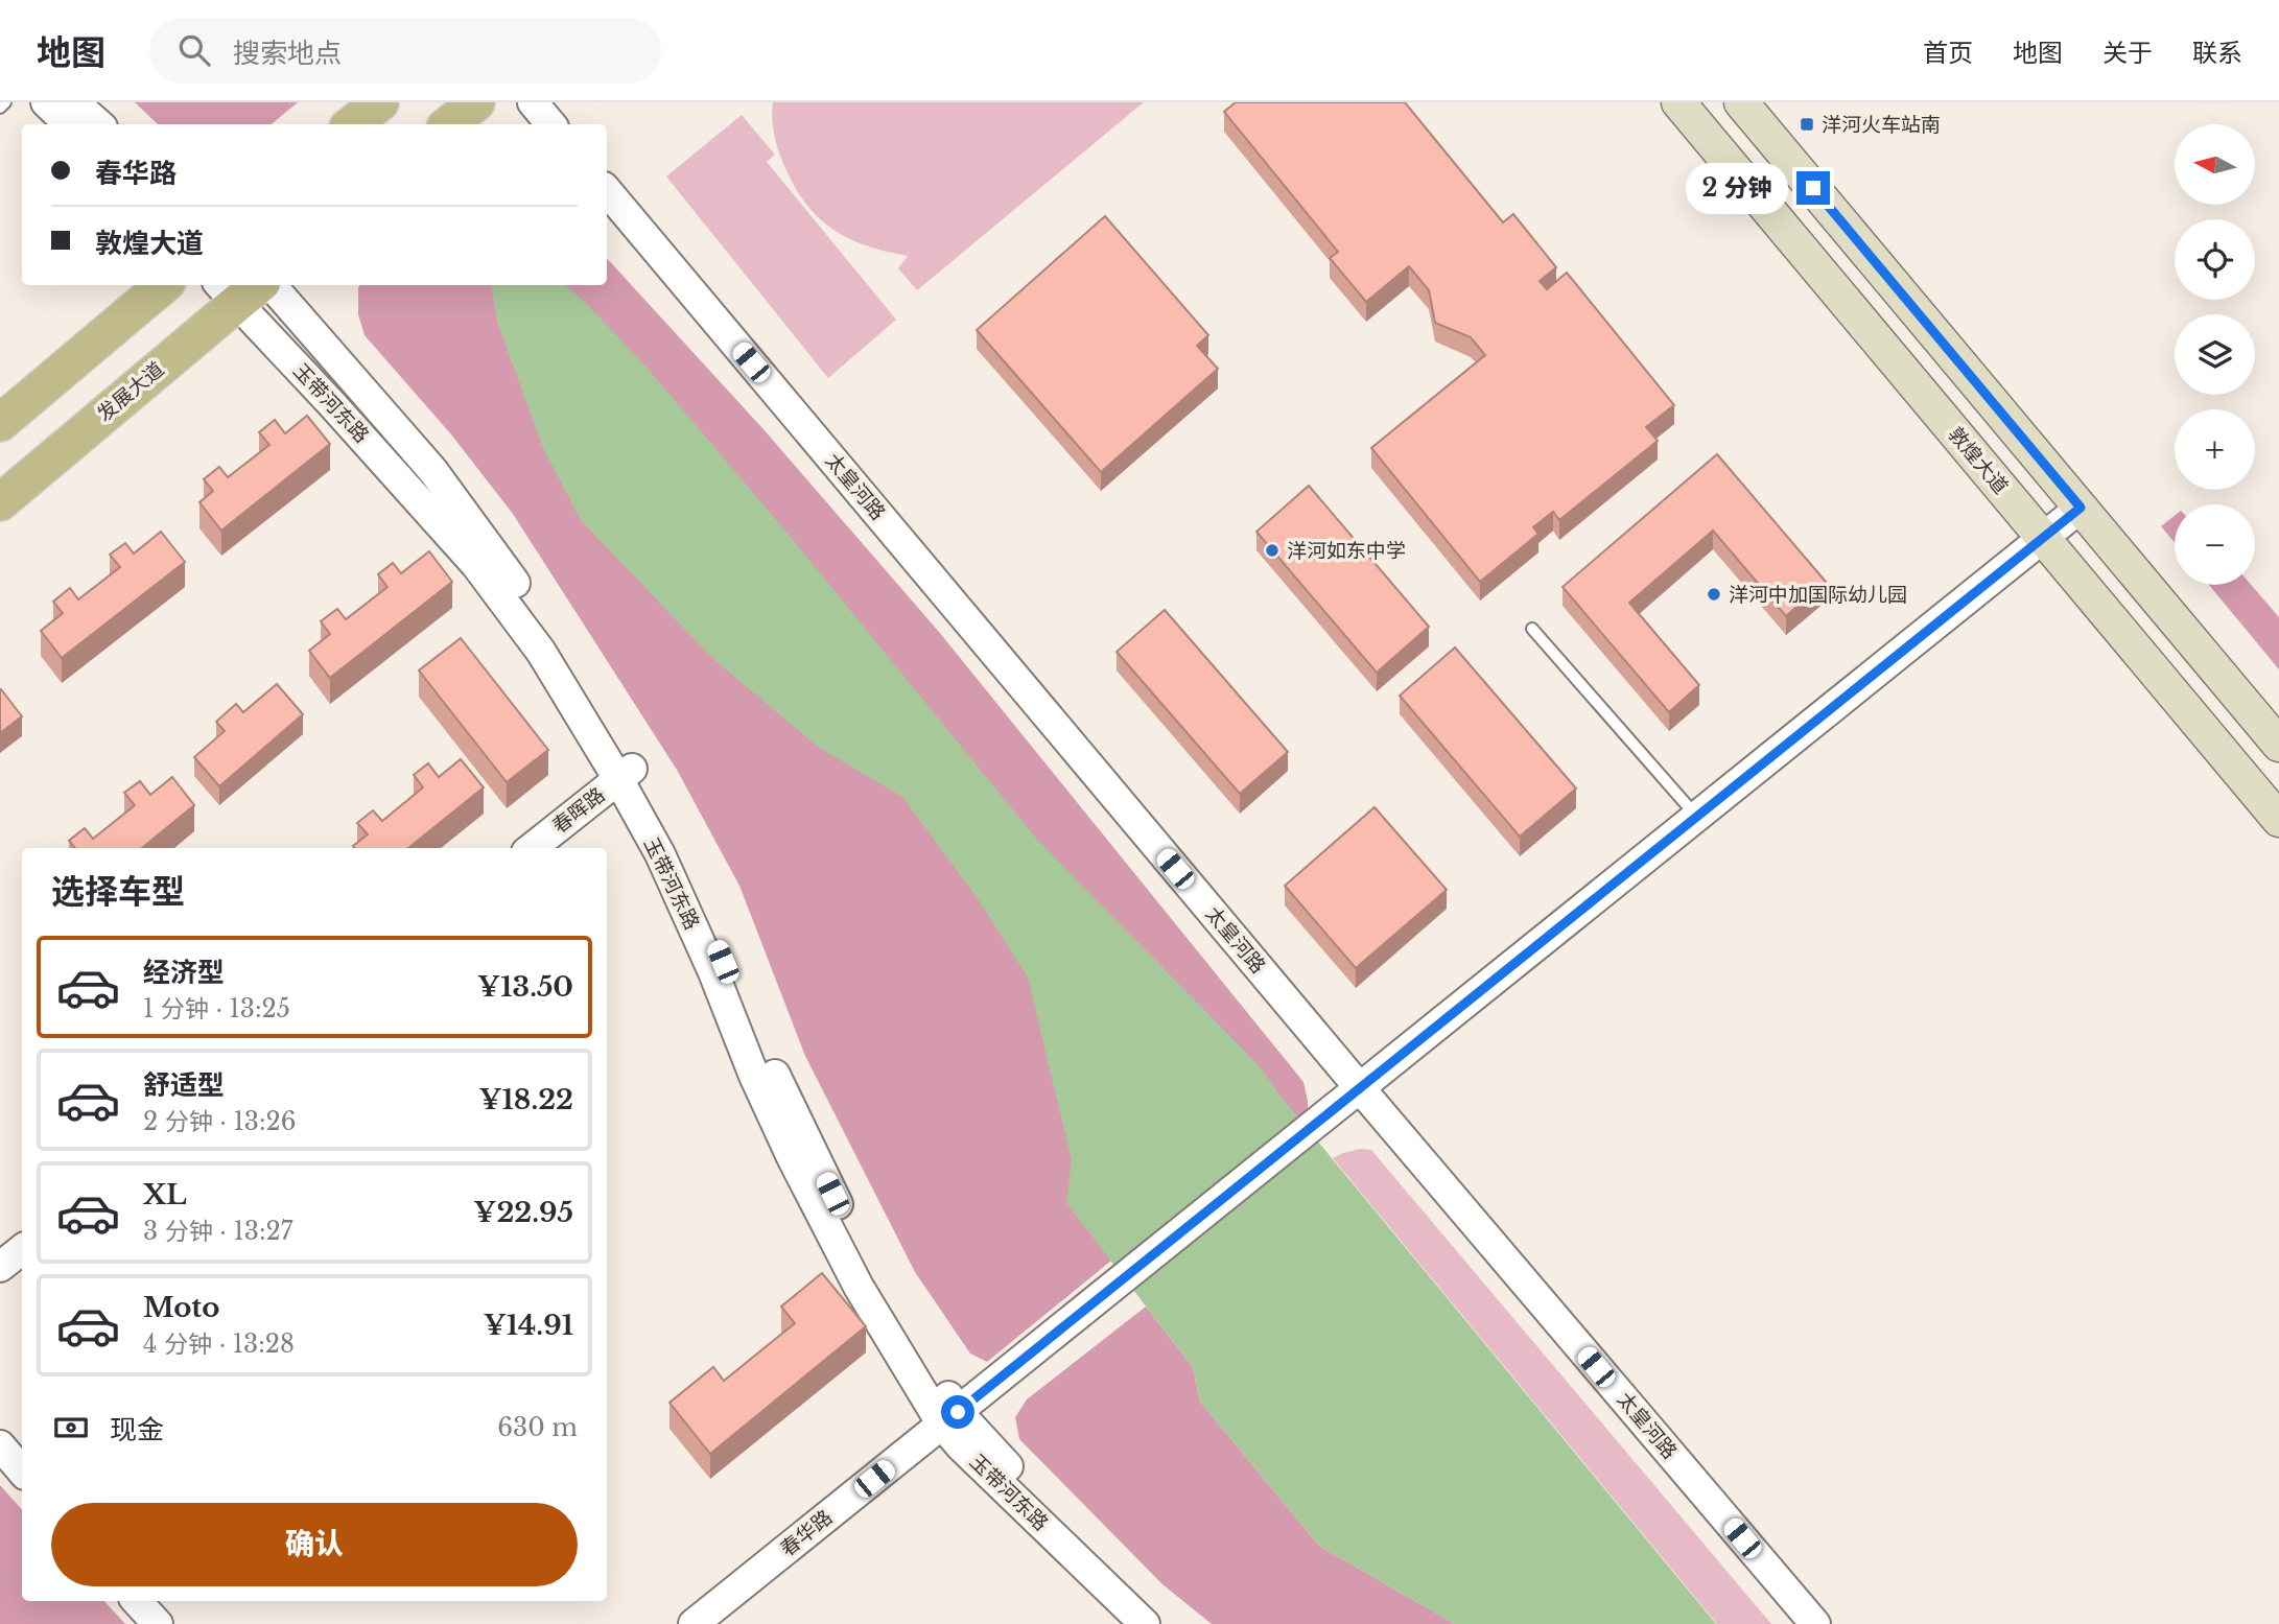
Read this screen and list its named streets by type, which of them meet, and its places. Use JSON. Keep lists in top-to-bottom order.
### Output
{
  "streets": {
    "main road": ["发展大道", "敦煌大道"],
    "street": [
      "玉带河东路",
      "太皇河路",
      "春晖路",
      "春华路"
    ]
  },
  "crossings": [
    ["发展大道", "玉带河东路"],
    ["玉带河东路", "春晖路"],
    ["玉带河东路", "春华路"],
    ["敦煌大道", "春华路"],
    ["太皇河路", "春华路"]
  ],
  "places": {
    "transit": ["洋河火车站南"],
    "other": ["洋河如东中学", "洋河中加国际幼儿园"]
  },
  "north": "left",
  "page": {
    "header": "地图",
    "search": "搜索地点",
    "nav": [
      "首页",
      "地图",
      "关于",
      "联系"
    ],
    "map_buttons": ["+", "−"],
    "banner": ["春华路", "敦煌大道"],
    "bubble": "2 分钟",
    "heading": "选择车型",
    "list": [
      {
        "name": "经济型",
        "note": "1 分钟 · 13:25",
        "value": "¥13.50"
      },
      {
        "name": "舒适型",
        "note": "2 分钟 · 13:26",
        "value": "¥18.22"
      },
      {
        "name": "XL",
        "note": "3 分钟 · 13:27",
        "value": "¥22.95"
      },
      {
        "name": "Moto",
        "note": "4 分钟 · 13:28",
        "value": "¥14.91"
      }
    ],
    "pay": ["现金", "630 m"],
    "buttons": "确认"
  }
}
